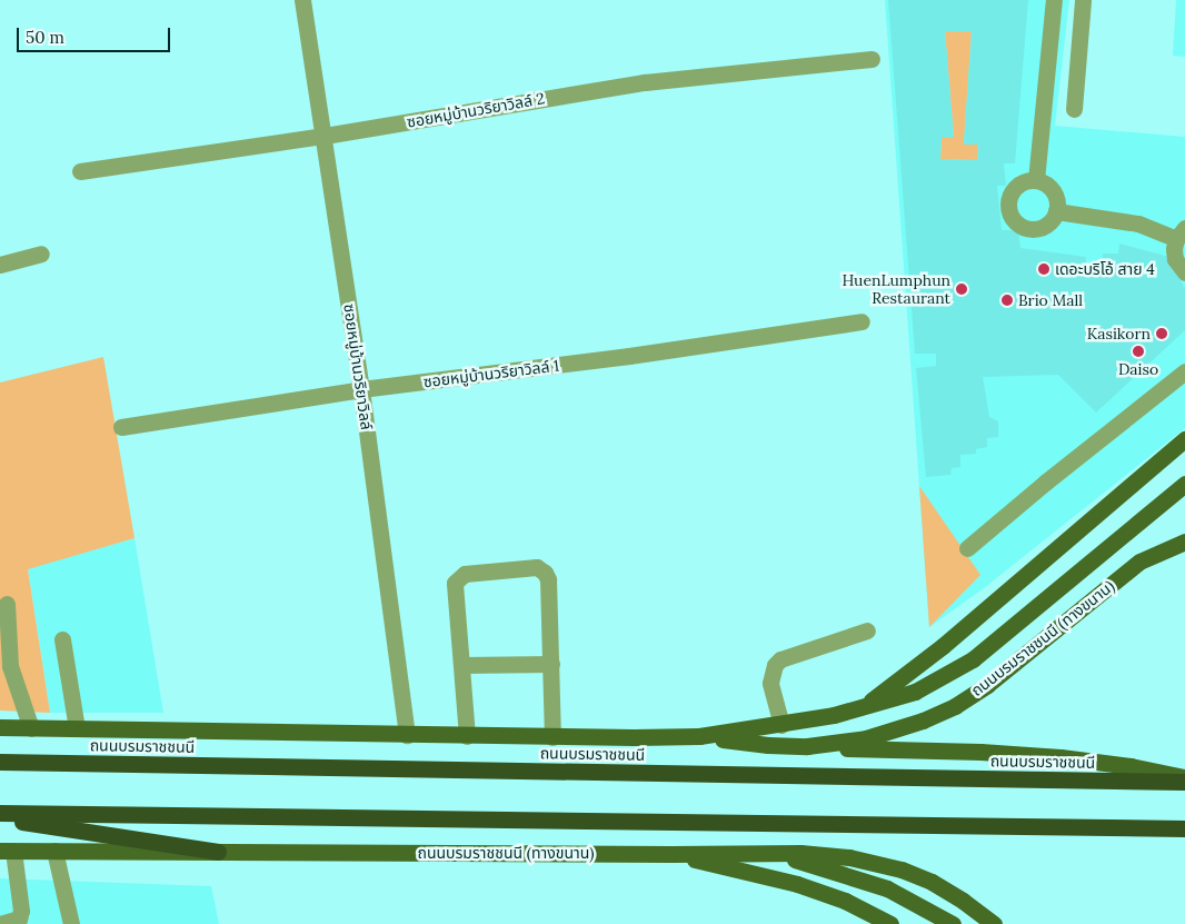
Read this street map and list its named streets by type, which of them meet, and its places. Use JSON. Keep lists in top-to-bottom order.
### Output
{
  "streets": {
    "highway": ["ถนนบรมราชชนนี"],
    "main road": ["ถนนบรมราชชนนี (ทางขนาน)"],
    "street": ["ซอยหมู่บ้านวริยาวิลล์ 2", "ซอยหมู่บ้านวริยาวิลล์", "ซอยหมู่บ้านวริยาวิลล์ 1"]
  },
  "crossings": [
    ["ซอยหมู่บ้านวริยาวิลล์ 2", "ซอยหมู่บ้านวริยาวิลล์"],
    ["ซอยหมู่บ้านวริยาวิลล์", "ซอยหมู่บ้านวริยาวิลล์ 1"],
    ["ซอยหมู่บ้านวริยาวิลล์", "ถนนบรมราชชนนี"],
    ["ถนนบรมราชชนนี (ทางขนาน)", "ถนนบรมราชชนนี"]
  ],
  "places": [
    "เดอะบริโอ้ สาย 4",
    "HuenLumphun Restaurant",
    "Brio Mall",
    "Kasikorn",
    "Daiso"
  ],
  "scale_bar": "50 m"
}
